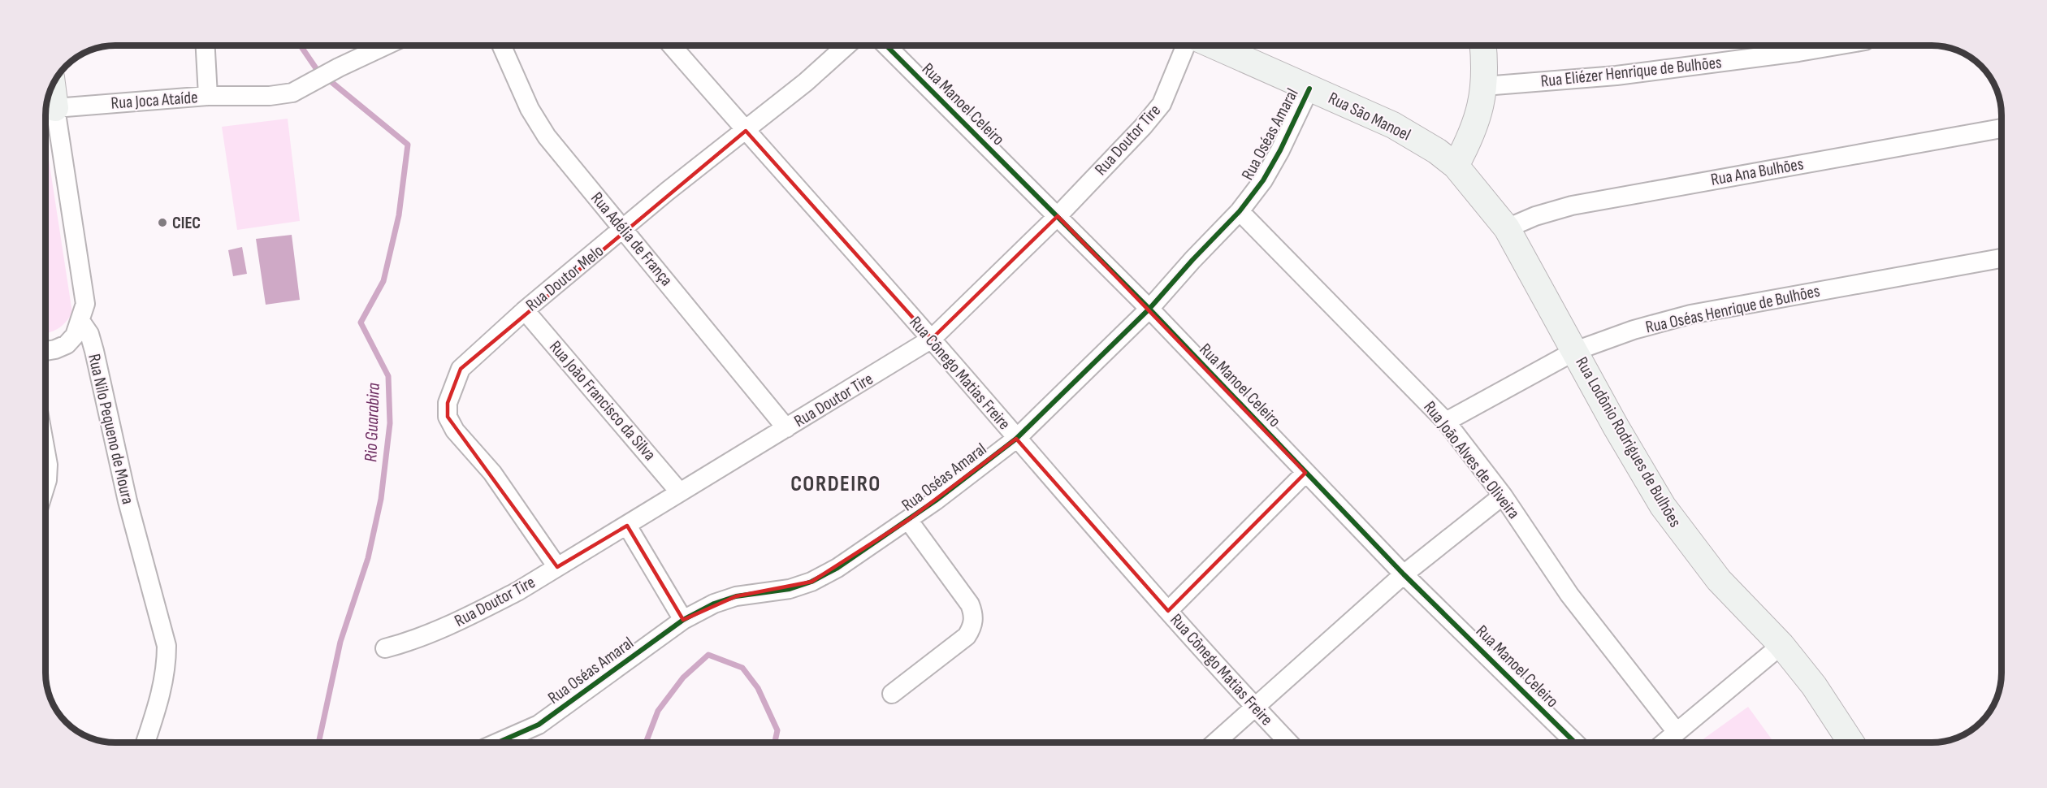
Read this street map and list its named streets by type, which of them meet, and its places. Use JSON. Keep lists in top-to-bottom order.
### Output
{
  "streets": {
    "main road": ["Rua São Manoel", "Rua Lodônio Rodrigues de Bulhões"],
    "street": [
      "Rua Eliézer Henrique de Bulhões",
      "Rua Joca Ataíde",
      "Rua Manoel Celeiro",
      "Rua Oséas Amaral",
      "Rua Doutor Tire",
      "Rua Ana Bulhões",
      "Rua Adélia de França",
      "Rua Doutor Melo",
      "Rua Oséas Henrique de Bulhões",
      "Rua Cônego Matias Freire",
      "Rua João Francisco da Silva",
      "Rua Nilo Pequeno de Moura",
      "Rua João Alves de Oliveira"
    ]
  },
  "crossings": [
    ["Rua Manoel Celeiro", "Rua Oséas Amaral"],
    ["Rua Manoel Celeiro", "Rua Doutor Tire"],
    ["Rua São Manoel", "Rua Oséas Amaral"],
    ["Rua São Manoel", "Rua Lodônio Rodrigues de Bulhões"],
    ["Rua Oséas Amaral", "Rua Cônego Matias Freire"],
    ["Rua Oséas Amaral", "Rua João Alves de Oliveira"],
    ["Rua Doutor Tire", "Rua Adélia de França"],
    ["Rua Doutor Tire", "Rua Doutor Melo"],
    ["Rua Doutor Tire", "Rua Cônego Matias Freire"],
    ["Rua Doutor Tire", "Rua João Francisco da Silva"],
    ["Rua Ana Bulhões", "Rua Lodônio Rodrigues de Bulhões"],
    ["Rua Adélia de França", "Rua Doutor Melo"],
    ["Rua Doutor Melo", "Rua Cônego Matias Freire"],
    ["Rua Doutor Melo", "Rua João Francisco da Silva"],
    ["Rua Oséas Henrique de Bulhões", "Rua Lodônio Rodrigues de Bulhões"],
    ["Rua Oséas Henrique de Bulhões", "Rua João Alves de Oliveira"]
  ],
  "districts": ["CORDEIRO"],
  "water": ["Rio Guarabira"],
  "places": ["CIEC"]
}
